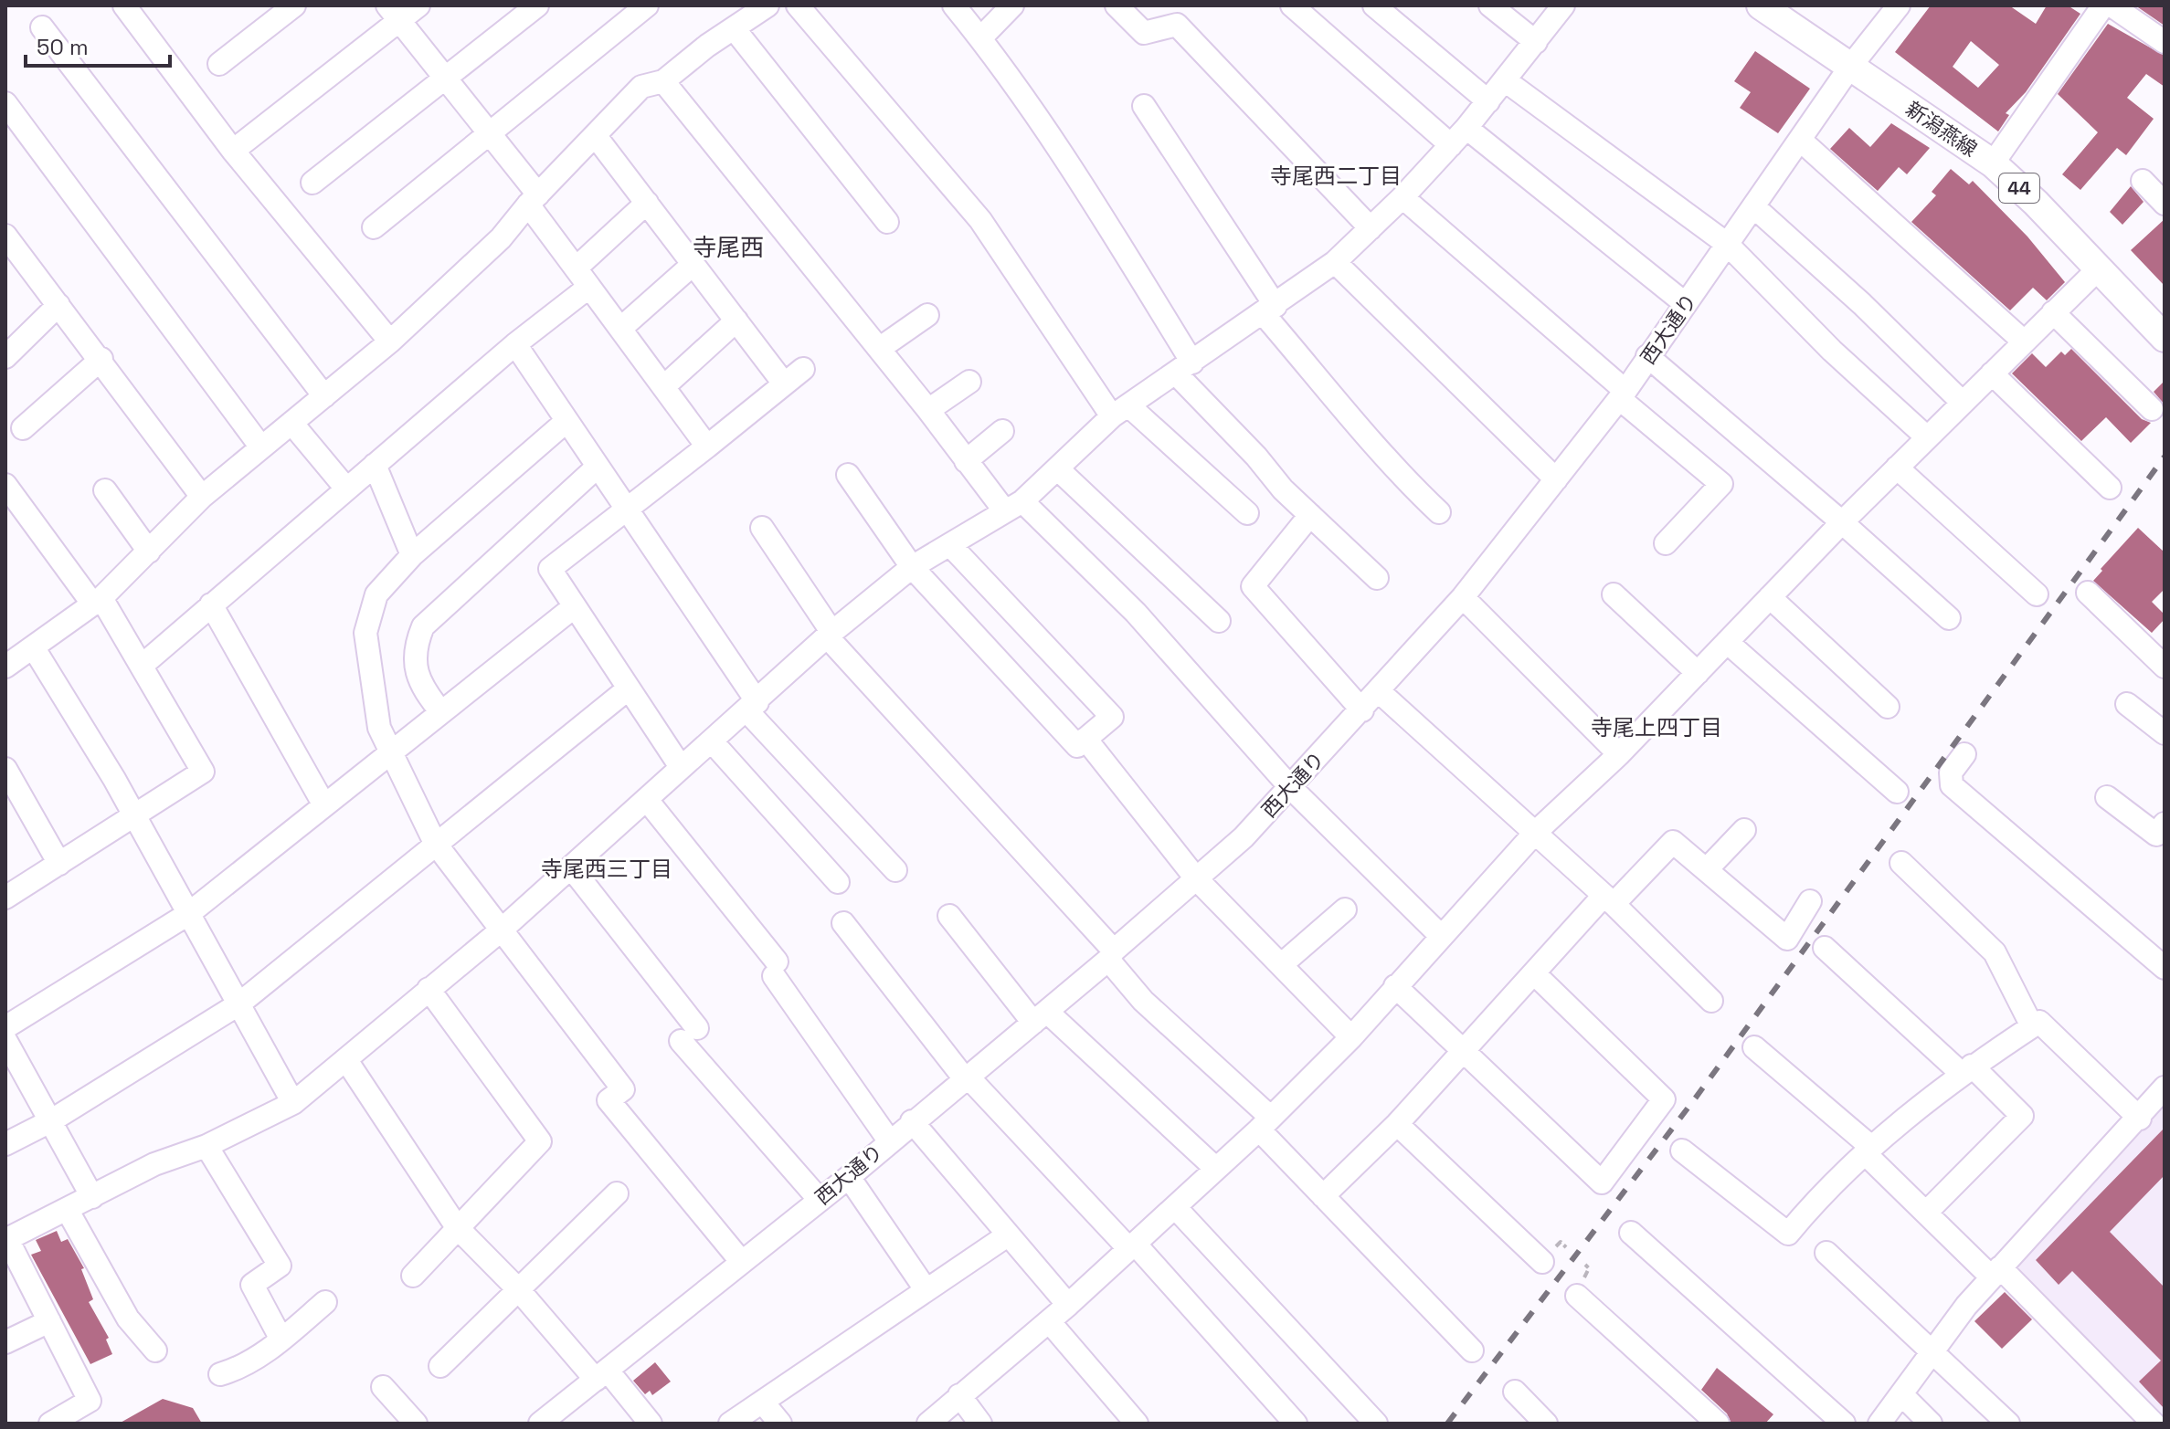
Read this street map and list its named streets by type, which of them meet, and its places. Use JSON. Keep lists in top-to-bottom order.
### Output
{
  "streets": {
    "main road": ["新潟燕線", "44"],
    "street": ["西大通り"]
  },
  "crossings": [
    ["新潟燕線", "西大通り"]
  ],
  "districts": [
    "寺尾西二丁目",
    "寺尾西",
    "寺尾上四丁目",
    "寺尾西三丁目"
  ],
  "scale_bar": "50 m"
}
